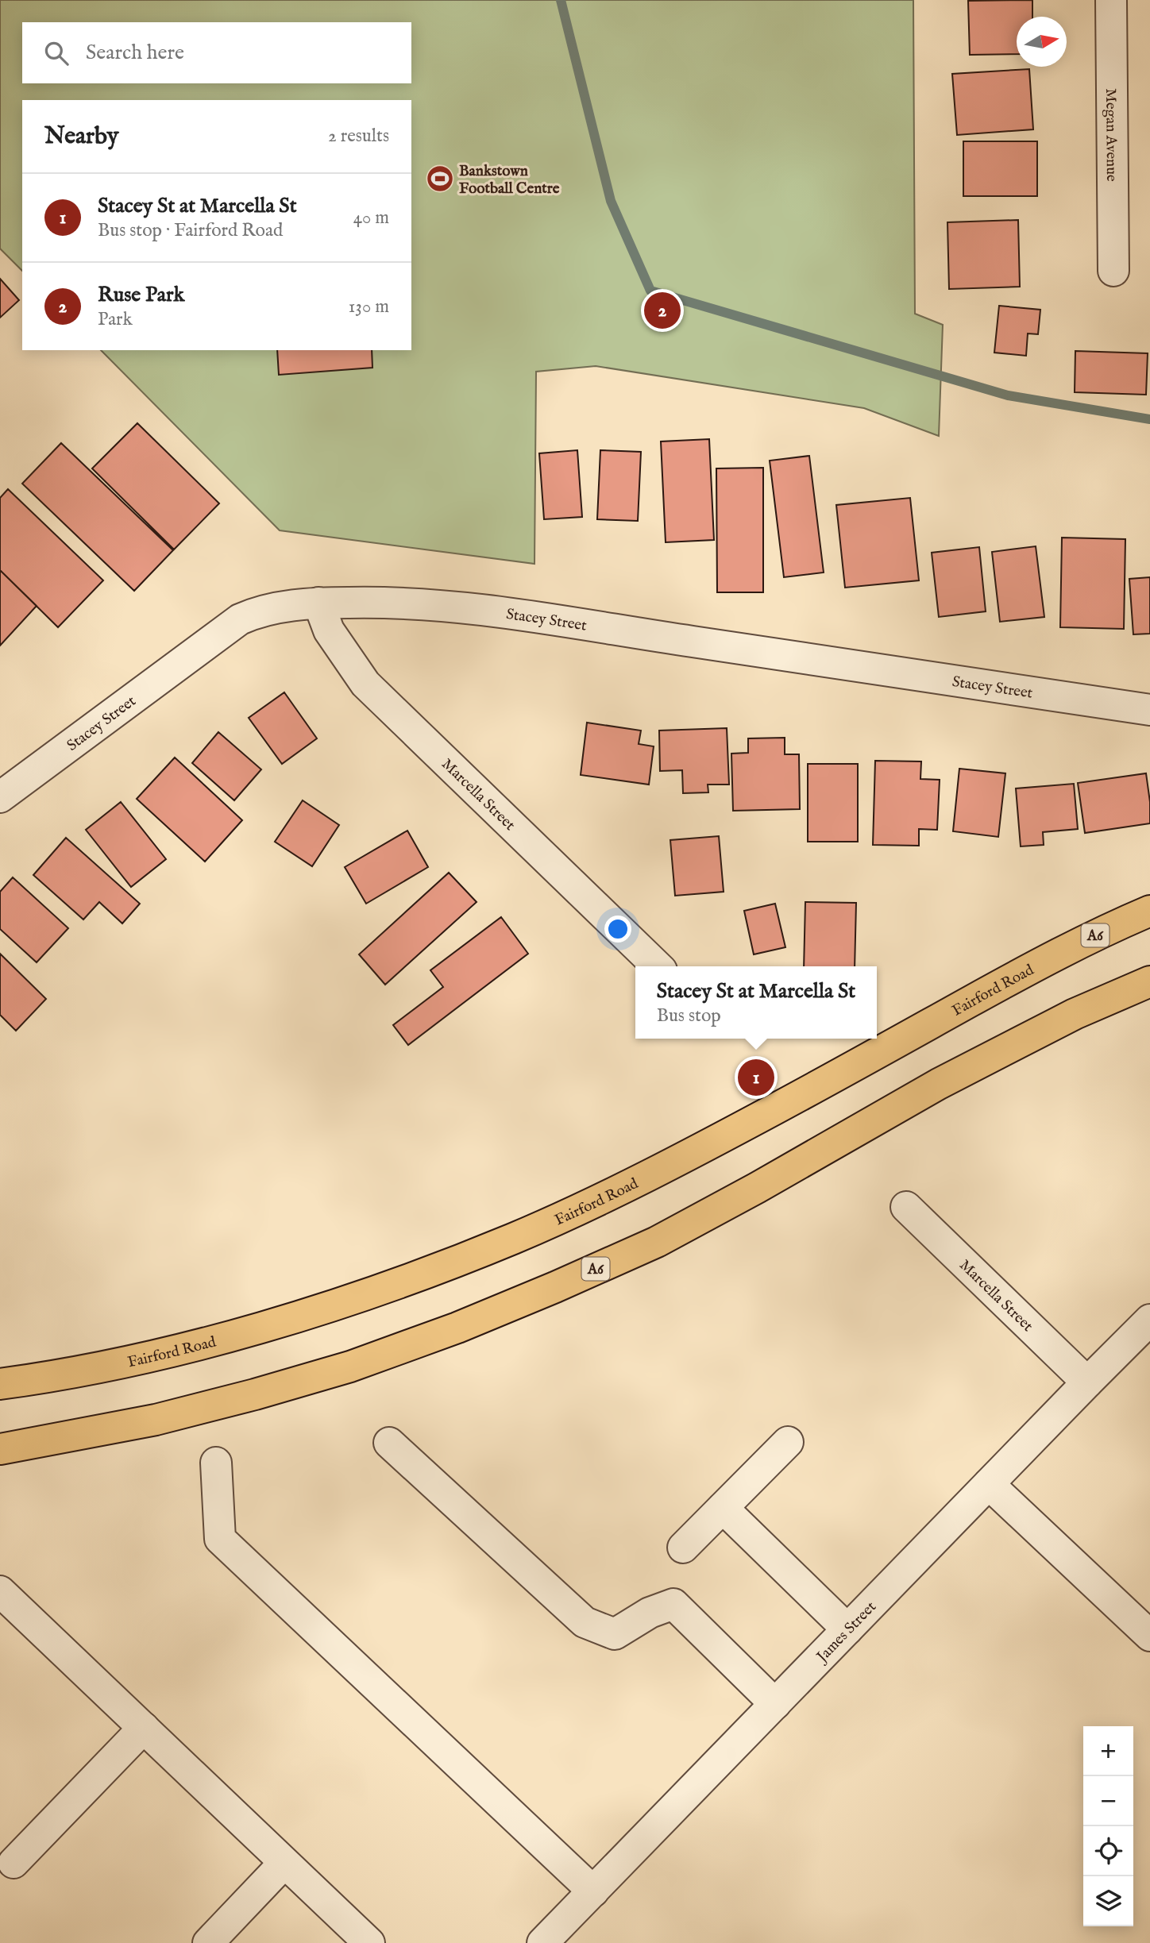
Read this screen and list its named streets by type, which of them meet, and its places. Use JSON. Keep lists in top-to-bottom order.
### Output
{
  "streets": {
    "highway": ["A6", "Fairford Road"],
    "street": [
      "Megan Avenue",
      "Stacey Street",
      "Marcella Street",
      "James Street"
    ]
  },
  "crossings": [
    ["Stacey Street", "Marcella Street"],
    ["Marcella Street", "James Street"]
  ],
  "places": {
    "sports": ["Bankstown Football Centre"]
  },
  "north": "right",
  "page": {
    "search": "Search here",
    "heading": ["Nearby", "2 results"],
    "list": [
      {
        "mark": "1",
        "name": "Stacey St at Marcella St",
        "note": "Bus stop · Fairford Road",
        "value": "40 m"
      },
      {
        "mark": "2",
        "name": "Ruse Park",
        "note": "Park",
        "value": "130 m"
      }
    ],
    "pins": ["2", "1"],
    "popup": ["Stacey St at Marcella St", "Bus stop"],
    "map_buttons": ["+", "−"]
  }
}
